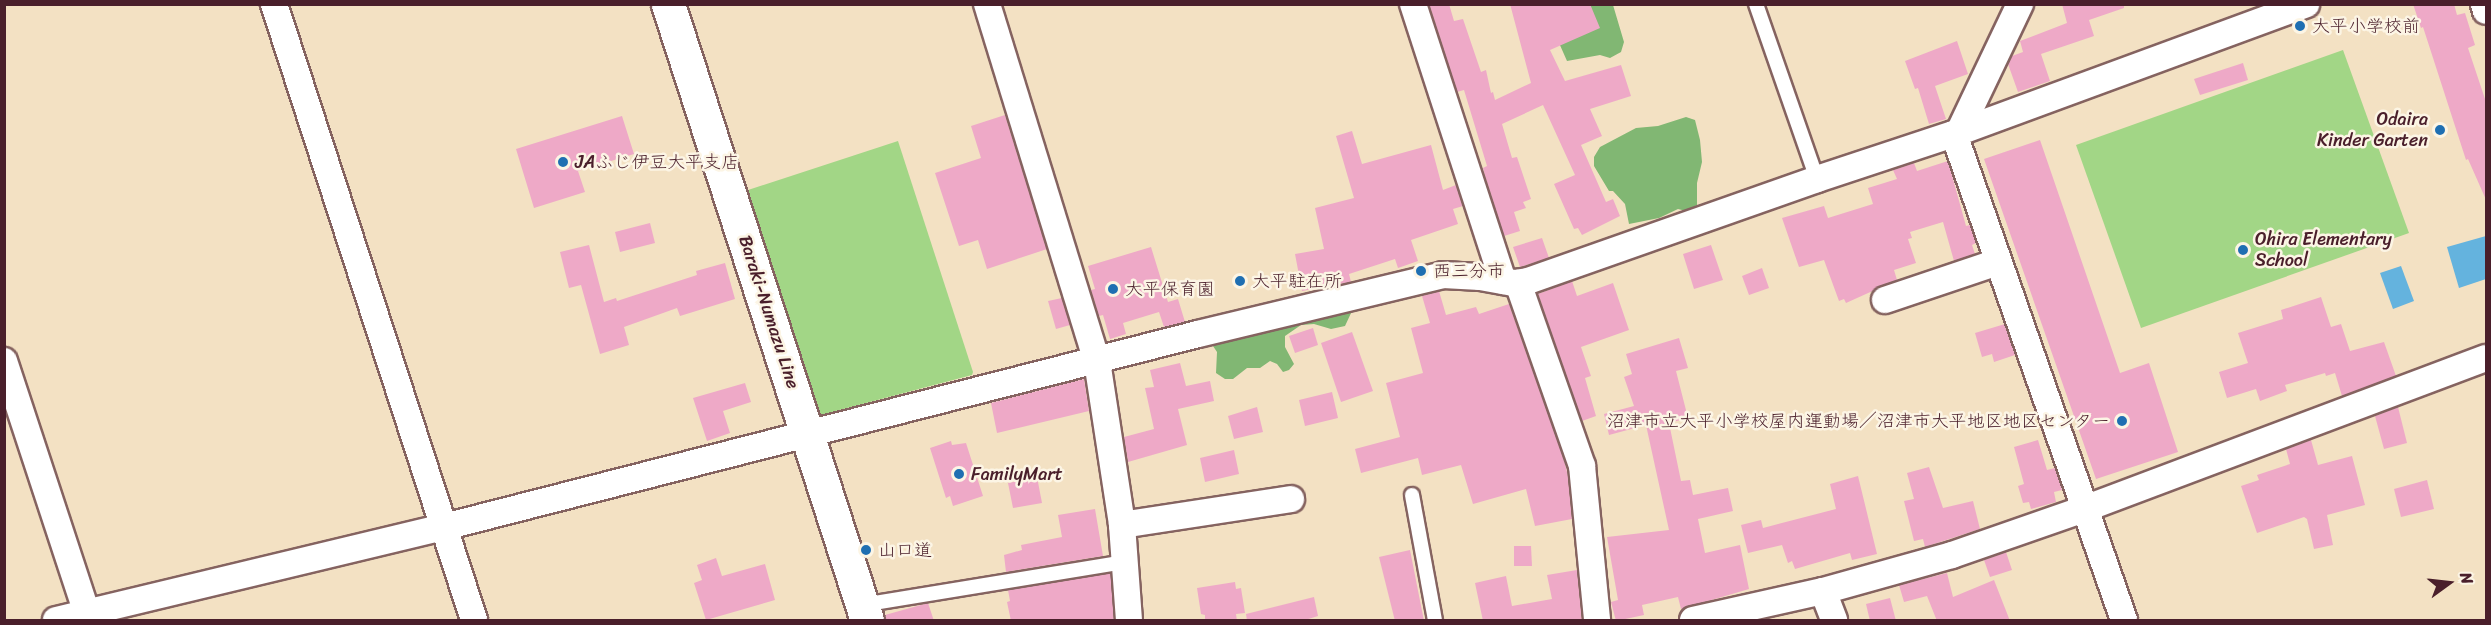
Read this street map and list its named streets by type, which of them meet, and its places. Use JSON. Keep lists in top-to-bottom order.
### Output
{
  "streets": {
    "main road": ["Baraki-Numazu Line"]
  },
  "places": [
    "大平小学校前",
    "Odaira Kinder Garten",
    "JAふじ伊豆大平支店",
    "Ohira Elementary School",
    "西三分市",
    "大平駐在所",
    "大平保育園",
    "沼津市立大平小学校屋内運動場／沼津市大平地区地区センター",
    "FamilyMart",
    "山口道"
  ],
  "north": "right"
}
